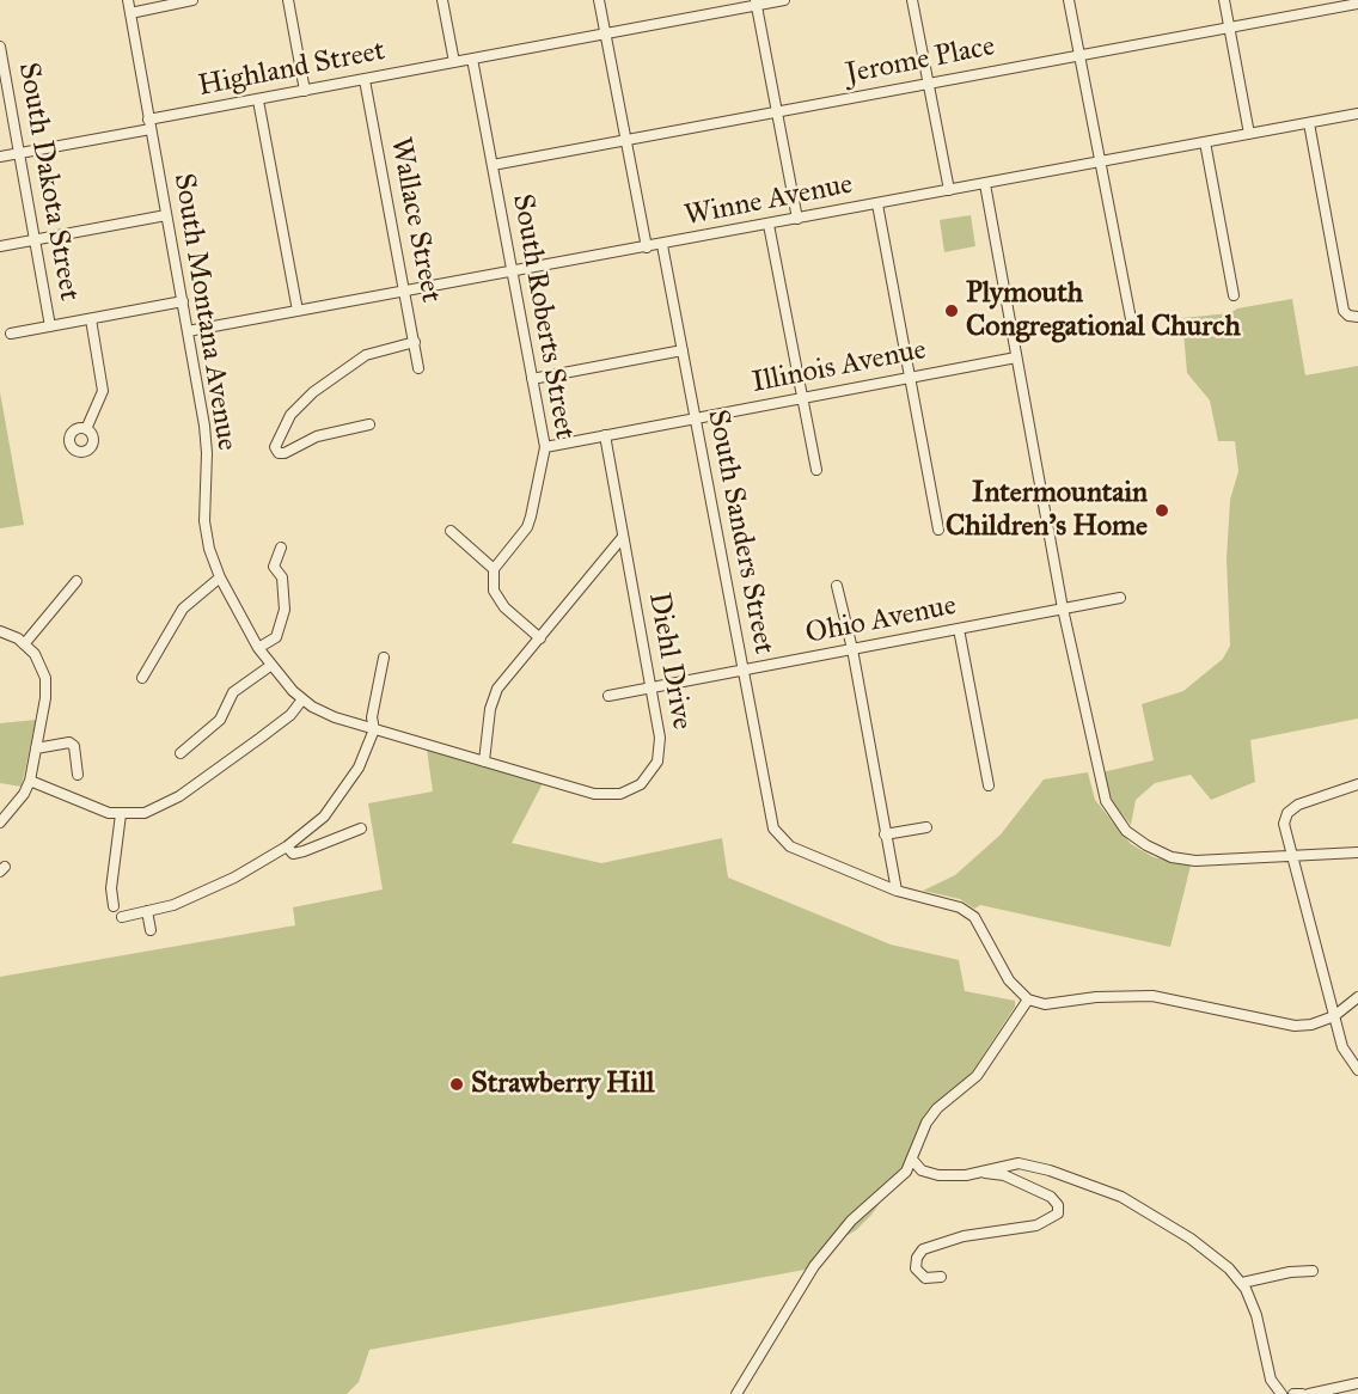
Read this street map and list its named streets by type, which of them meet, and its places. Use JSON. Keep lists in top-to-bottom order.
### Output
{
  "streets": {
    "street": [
      "Jerome Place",
      "Highland Street",
      "South Dakota Street",
      "Winne Avenue",
      "Wallace Street",
      "South Montana Avenue",
      "South Roberts Street",
      "Illinois Avenue",
      "South Sanders Street",
      "Ohio Avenue",
      "Diehl Drive"
    ]
  },
  "crossings": [
    ["Jerome Place", "South Roberts Street"],
    ["Highland Street", "South Dakota Street"],
    ["Highland Street", "Wallace Street"],
    ["Highland Street", "South Montana Avenue"],
    ["Winne Avenue", "Wallace Street"],
    ["Winne Avenue", "South Montana Avenue"],
    ["Winne Avenue", "South Roberts Street"],
    ["Winne Avenue", "South Sanders Street"],
    ["South Montana Avenue", "Diehl Drive"],
    ["South Roberts Street", "Illinois Avenue"],
    ["Illinois Avenue", "South Sanders Street"],
    ["Illinois Avenue", "Diehl Drive"],
    ["South Sanders Street", "Ohio Avenue"],
    ["Ohio Avenue", "Diehl Drive"]
  ],
  "places": ["Plymouth Congregational Church", "Intermountain Children's Home", "Strawberry Hill"]
}
